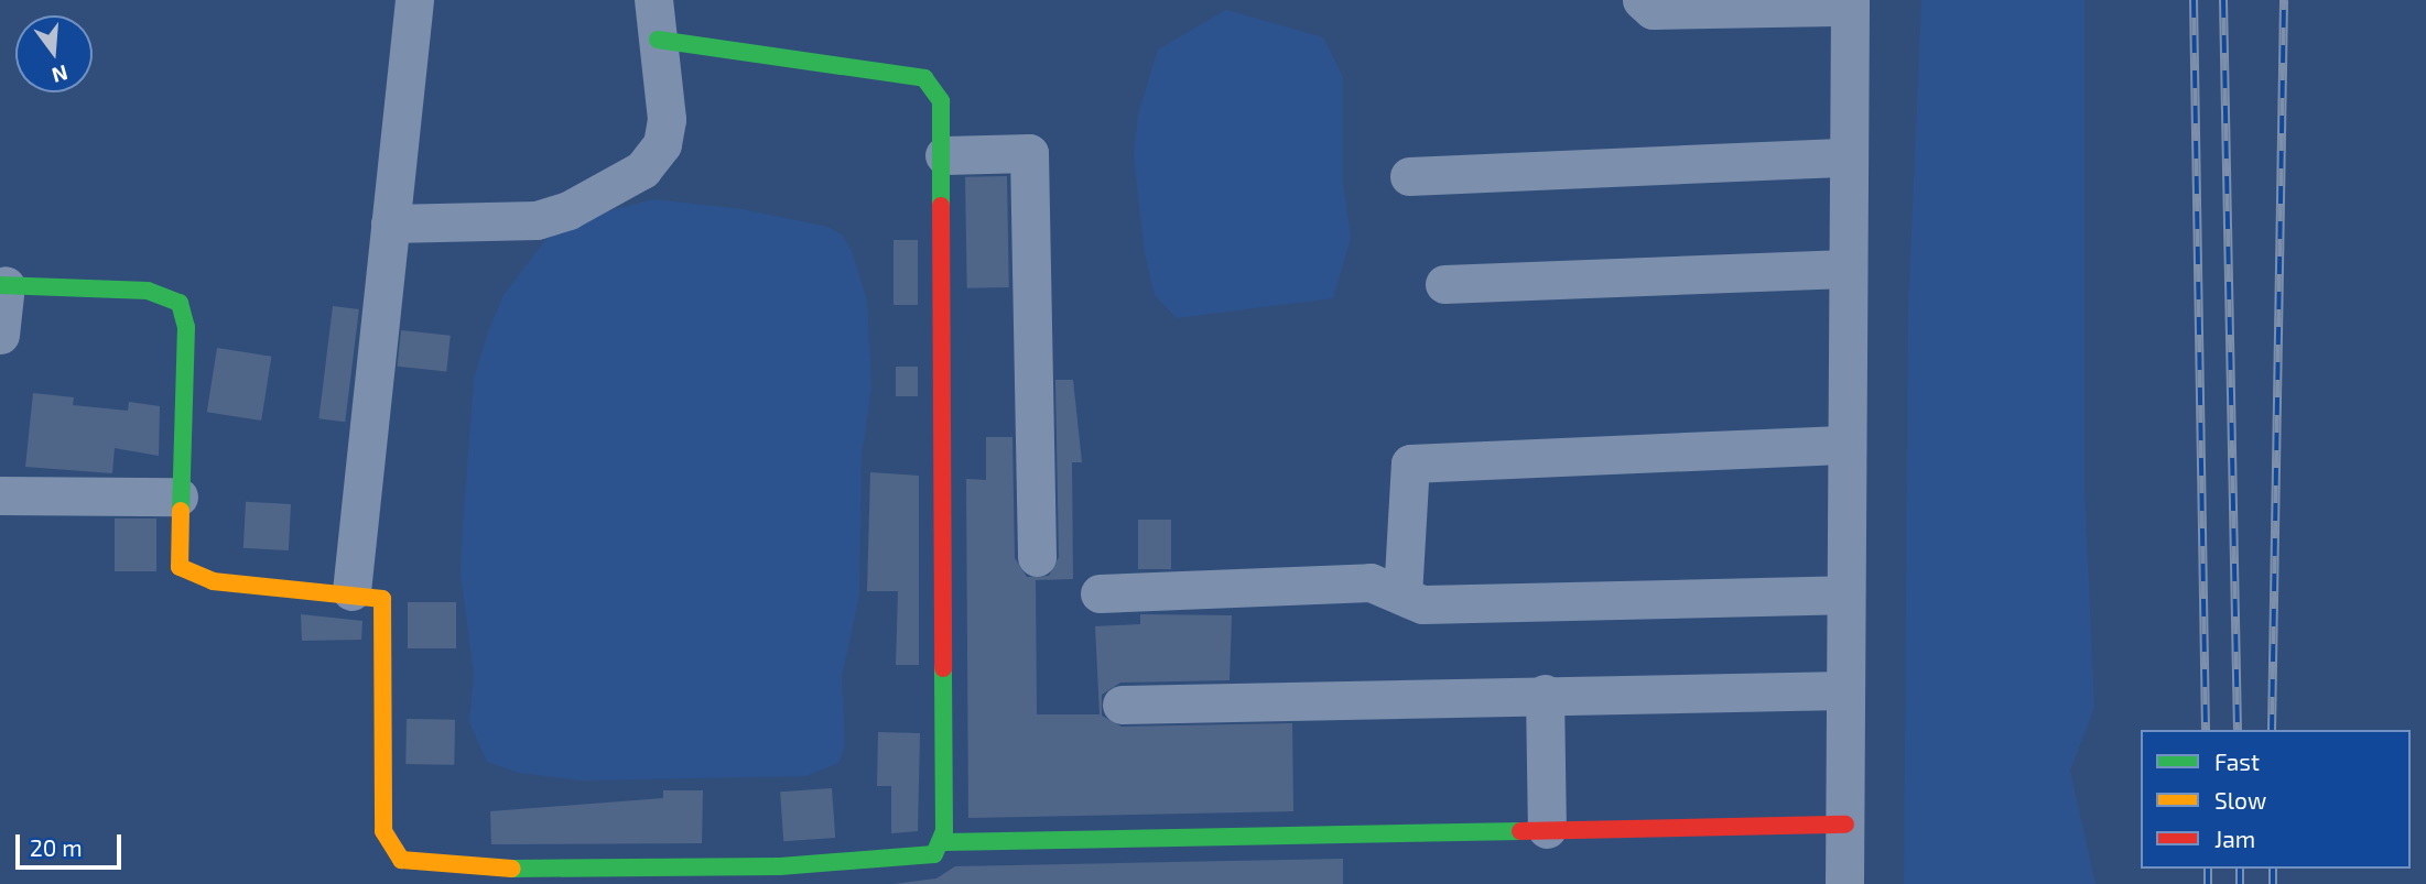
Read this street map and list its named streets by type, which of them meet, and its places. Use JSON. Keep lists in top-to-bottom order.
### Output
{
  "legend": ["Fast", "Slow", "Jam"],
  "scale_bar": "20 m",
  "north": "bottom"
}
